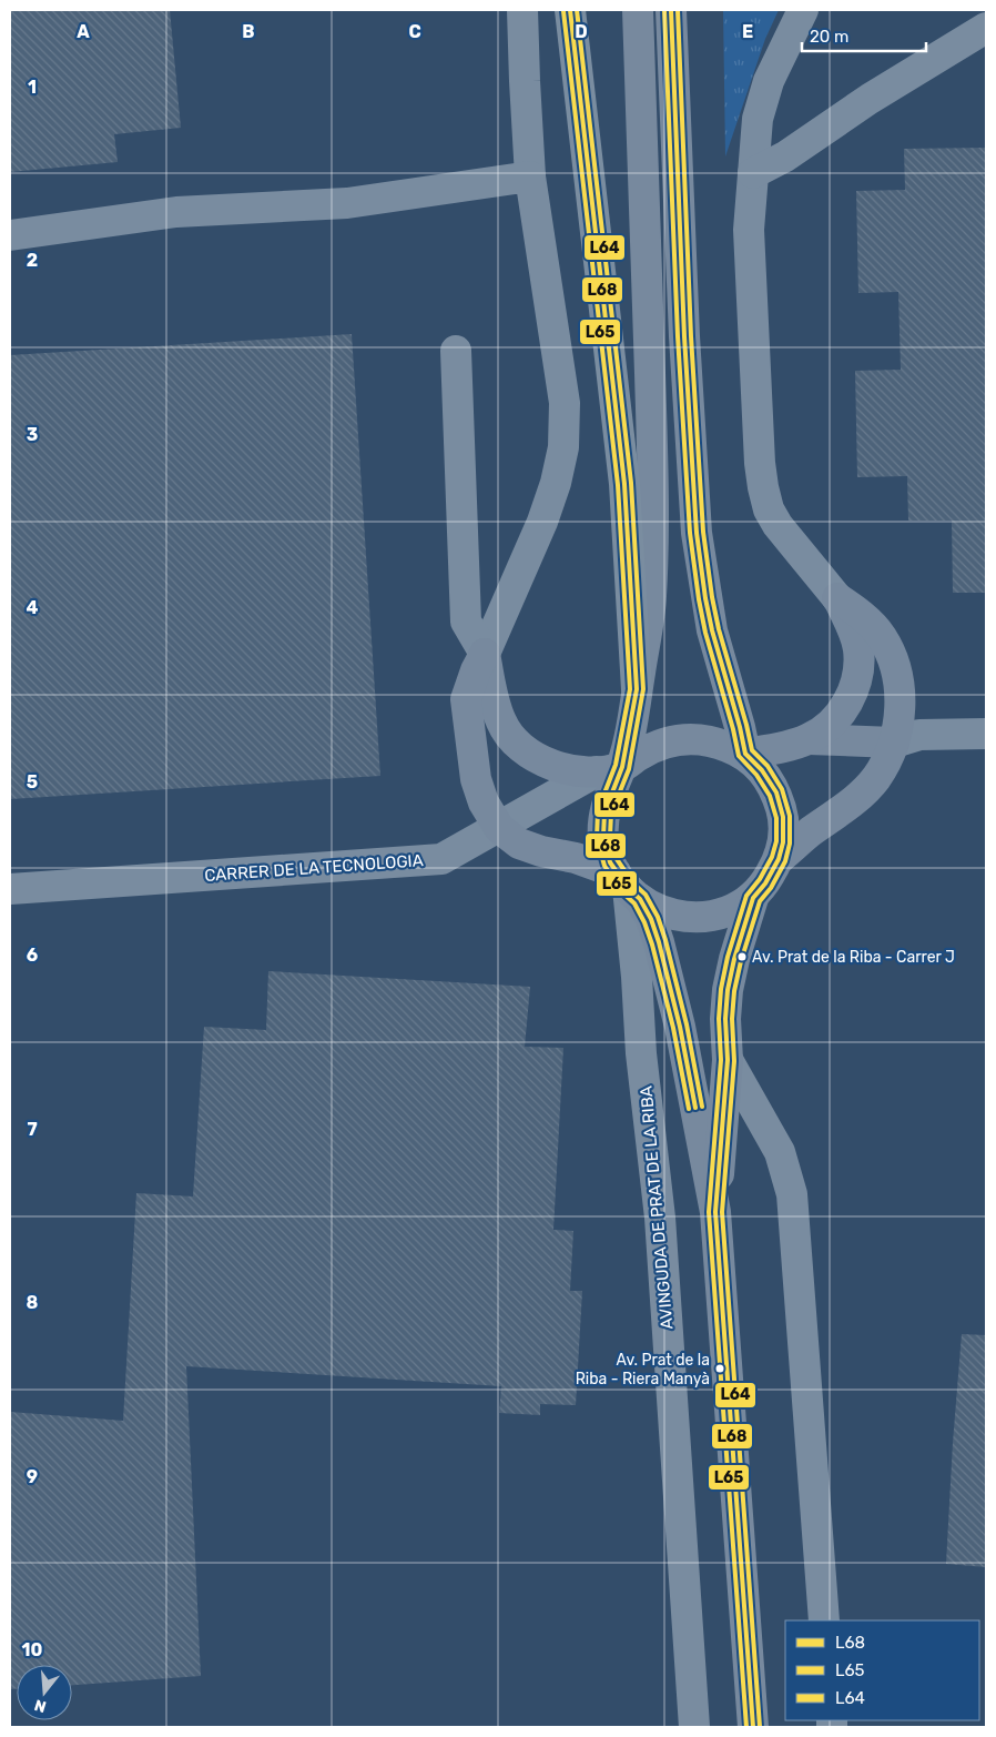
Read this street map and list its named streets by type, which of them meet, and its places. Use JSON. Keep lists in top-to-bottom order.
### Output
{
  "streets": {
    "street": ["CARRER DE LA TECNOLOGIA", "AVINGUDA DE PRAT DE LA RIBA"]
  },
  "crossings": [
    ["CARRER DE LA TECNOLOGIA", "AVINGUDA DE PRAT DE LA RIBA"]
  ],
  "places": ["Av. Prat de la Riba - Carrer J", "Av. Prat de la Riba - Riera Manyà"],
  "lines": ["transit line L68", "transit line L65", "transit line L64"],
  "legend": ["L68", "L65", "L64"],
  "scale_bar": "20 m",
  "north": "bottom",
  "grid": {
    "columns": [
      "A",
      "B",
      "C",
      "D",
      "E"
    ],
    "rows": [
      "1",
      "2",
      "3",
      "4",
      "5",
      "6",
      "7",
      "8",
      "9",
      "10"
    ]
  }
}
